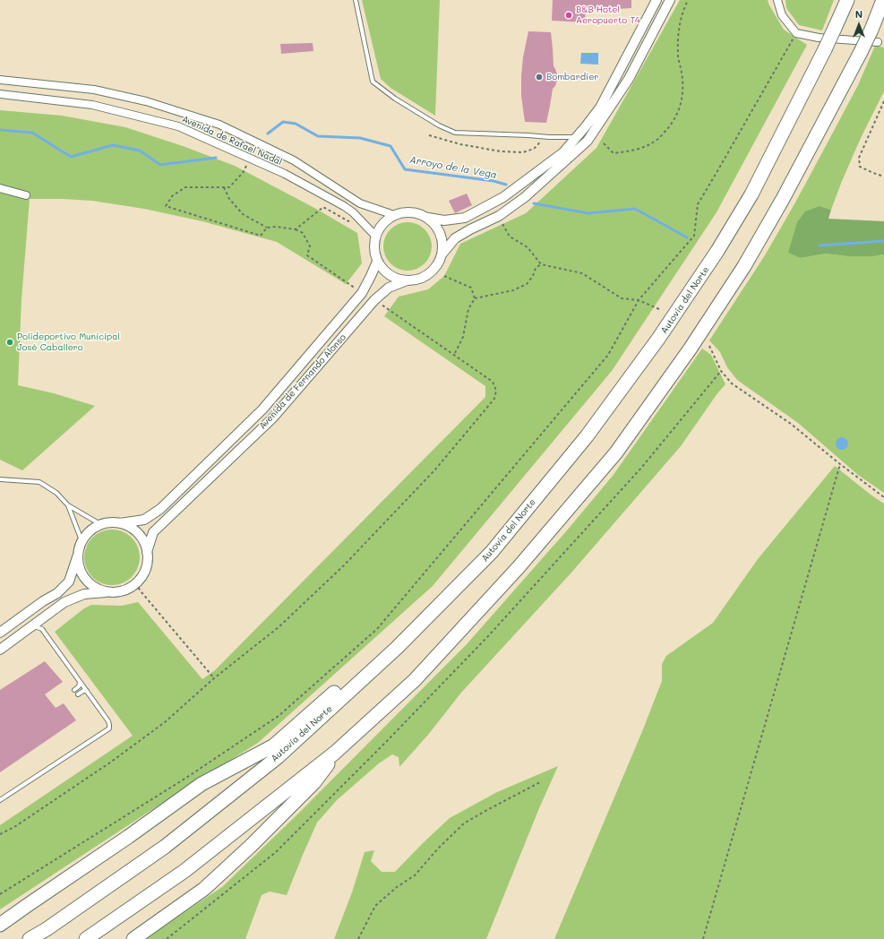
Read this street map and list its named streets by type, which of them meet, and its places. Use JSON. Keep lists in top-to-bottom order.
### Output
{
  "streets": {
    "highway": ["Autovía del Norte"],
    "street": ["Avenida de Rafael Nadal", "Avenida de Fernando Alonso"]
  },
  "crossings": [
    ["Avenida de Rafael Nadal", "Avenida de Fernando Alonso"]
  ],
  "water": ["Arroyo de la Vega"],
  "places": ["B&B Hotel Aeropuerto T4", "Bombardier", "Polideportivo Municipal José Caballero"],
  "north": "top"
}
